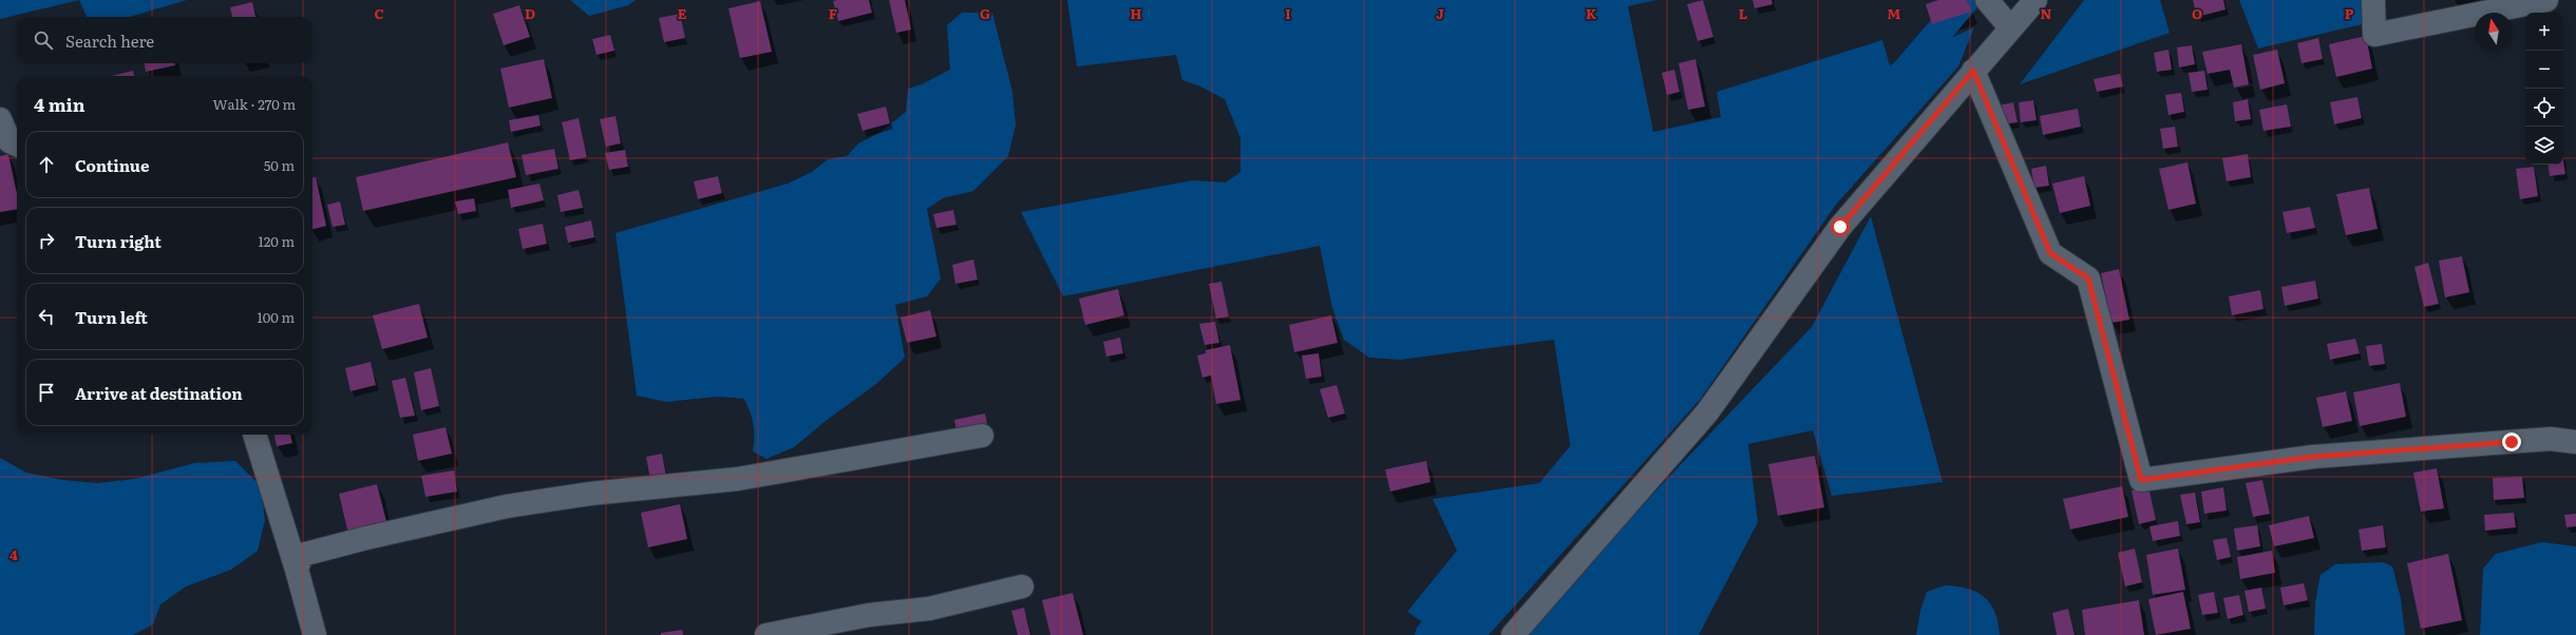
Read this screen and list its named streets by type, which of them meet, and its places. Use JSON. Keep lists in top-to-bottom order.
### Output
{
  "north": "top",
  "page": {
    "map_buttons": ["+", "−"],
    "search": "Search here",
    "heading": ["4 min", "Walk · 270 m"],
    "list": [
      ["Continue", "50 m"],
      ["Turn right", "120 m"],
      ["Turn left", "100 m"],
      "Arrive at destination"
    ]
  },
  "grid": {
    "columns": [
      "C",
      "D",
      "E",
      "F",
      "G",
      "H",
      "I",
      "J",
      "K",
      "L",
      "M",
      "N",
      "O",
      "P"
    ],
    "rows": ["4"]
  }
}
